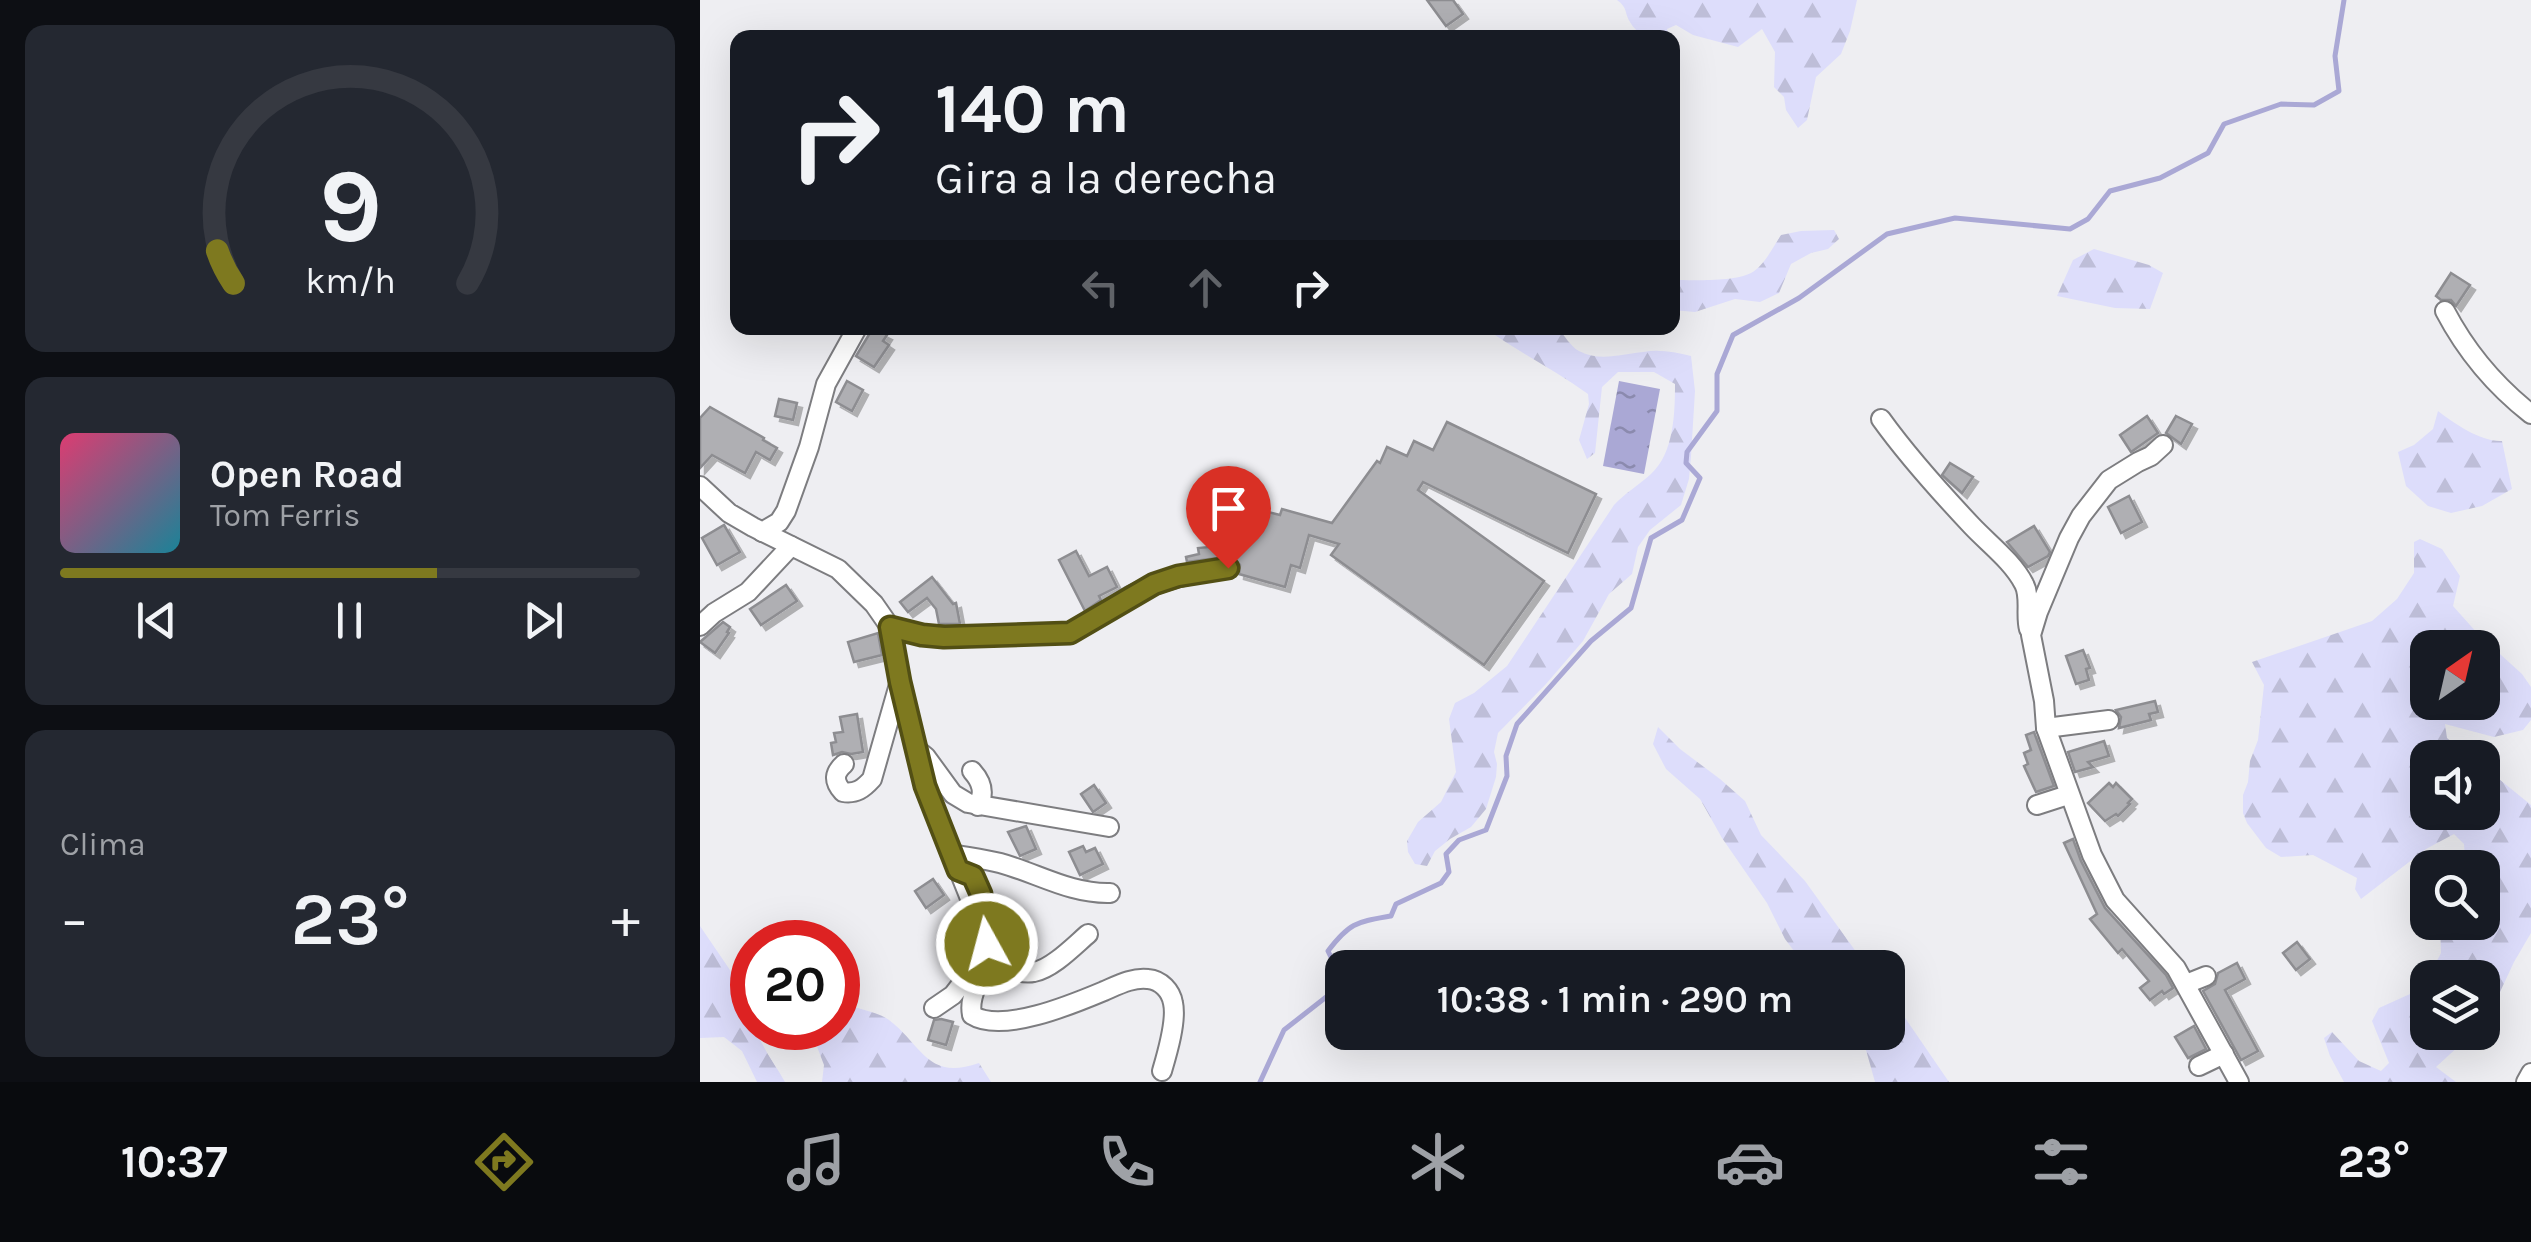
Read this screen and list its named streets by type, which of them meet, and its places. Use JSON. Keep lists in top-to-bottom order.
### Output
{
  "north": "top right",
  "page": {
    "turn": ["140 m", "Gira a la derecha"],
    "song": ["Open Road", "Tom Ferris"],
    "tile": "Clima",
    "heat": ["−", "23°", "+"],
    "limit": "20",
    "trip": "10:38 · 1 min · 290 m",
    "tabs": ["10:37", "23°"],
    "gauge": ["9", "km/h"]
  }
}
